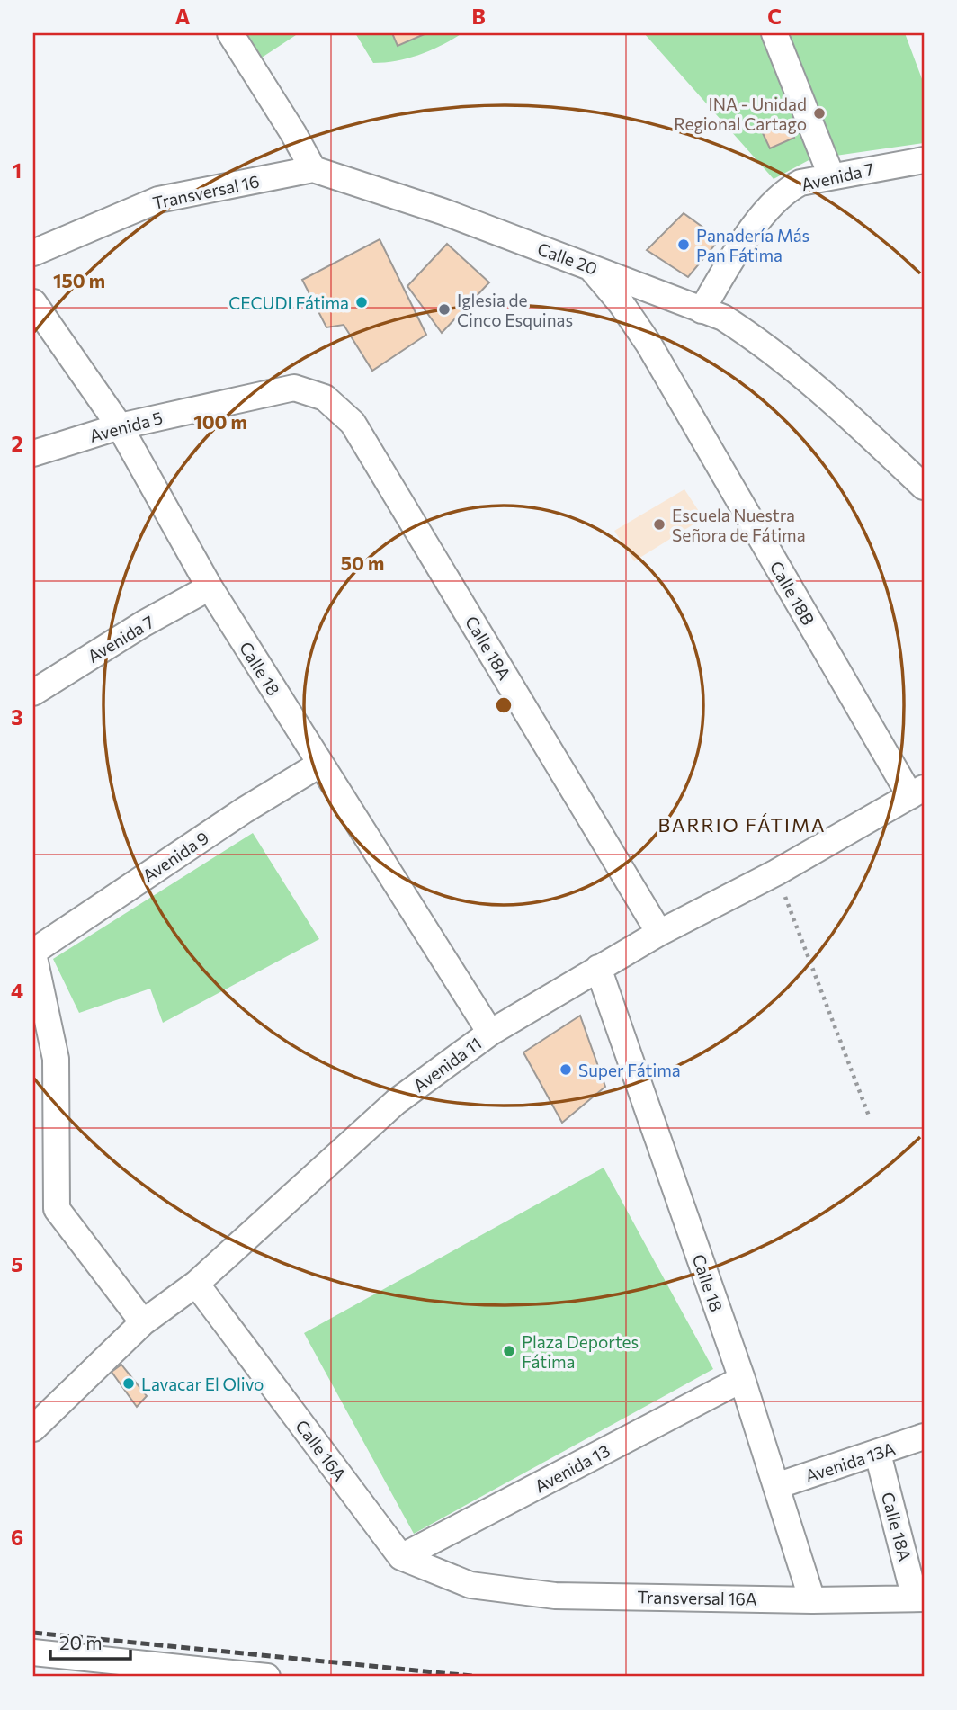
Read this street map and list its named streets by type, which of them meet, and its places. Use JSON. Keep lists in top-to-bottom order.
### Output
{
  "streets": {
    "street": [
      "Avenida 7",
      "Transversal 16",
      "Calle 20",
      "Avenida 5",
      "Calle 18B",
      "Calle 18A",
      "Calle 18",
      "Avenida 9",
      "Avenida 11",
      "Calle 16A",
      "Avenida 13A",
      "Avenida 13",
      "Transversal 16A"
    ]
  },
  "crossings": [
    ["Avenida 7", "Calle 20"],
    ["Avenida 7", "Calle 18"],
    ["Transversal 16", "Calle 20"],
    ["Calle 20", "Calle 18B"],
    ["Avenida 5", "Calle 18A"],
    ["Avenida 5", "Calle 18"],
    ["Calle 18B", "Avenida 11"],
    ["Calle 18A", "Avenida 11"],
    ["Calle 18A", "Avenida 13A"],
    ["Calle 18A", "Transversal 16A"],
    ["Calle 18", "Avenida 9"],
    ["Calle 18", "Avenida 11"],
    ["Calle 18", "Avenida 13A"],
    ["Calle 18", "Avenida 13"],
    ["Calle 18", "Transversal 16A"],
    ["Avenida 11", "Calle 16A"],
    ["Calle 16A", "Avenida 13"],
    ["Calle 16A", "Transversal 16A"],
    ["Avenida 13", "Transversal 16A"]
  ],
  "districts": ["BARRIO FÁTIMA"],
  "places": [
    "INA - Unidad Regional Cartago",
    "Panadería Más Pan Fátima",
    "CECUDI Fátima",
    "Iglesia de Cinco Esquinas",
    "Escuela Nuestra Señora de Fátima",
    "Super Fátima",
    "Plaza Deportes Fátima",
    "Lavacar El Olivo"
  ],
  "scale_bar": "20 m",
  "grid": {
    "columns": ["A", "B", "C"],
    "rows": [
      "1",
      "2",
      "3",
      "4",
      "5",
      "6"
    ]
  },
  "rings": ["150 m", "100 m", "50 m"]
}
